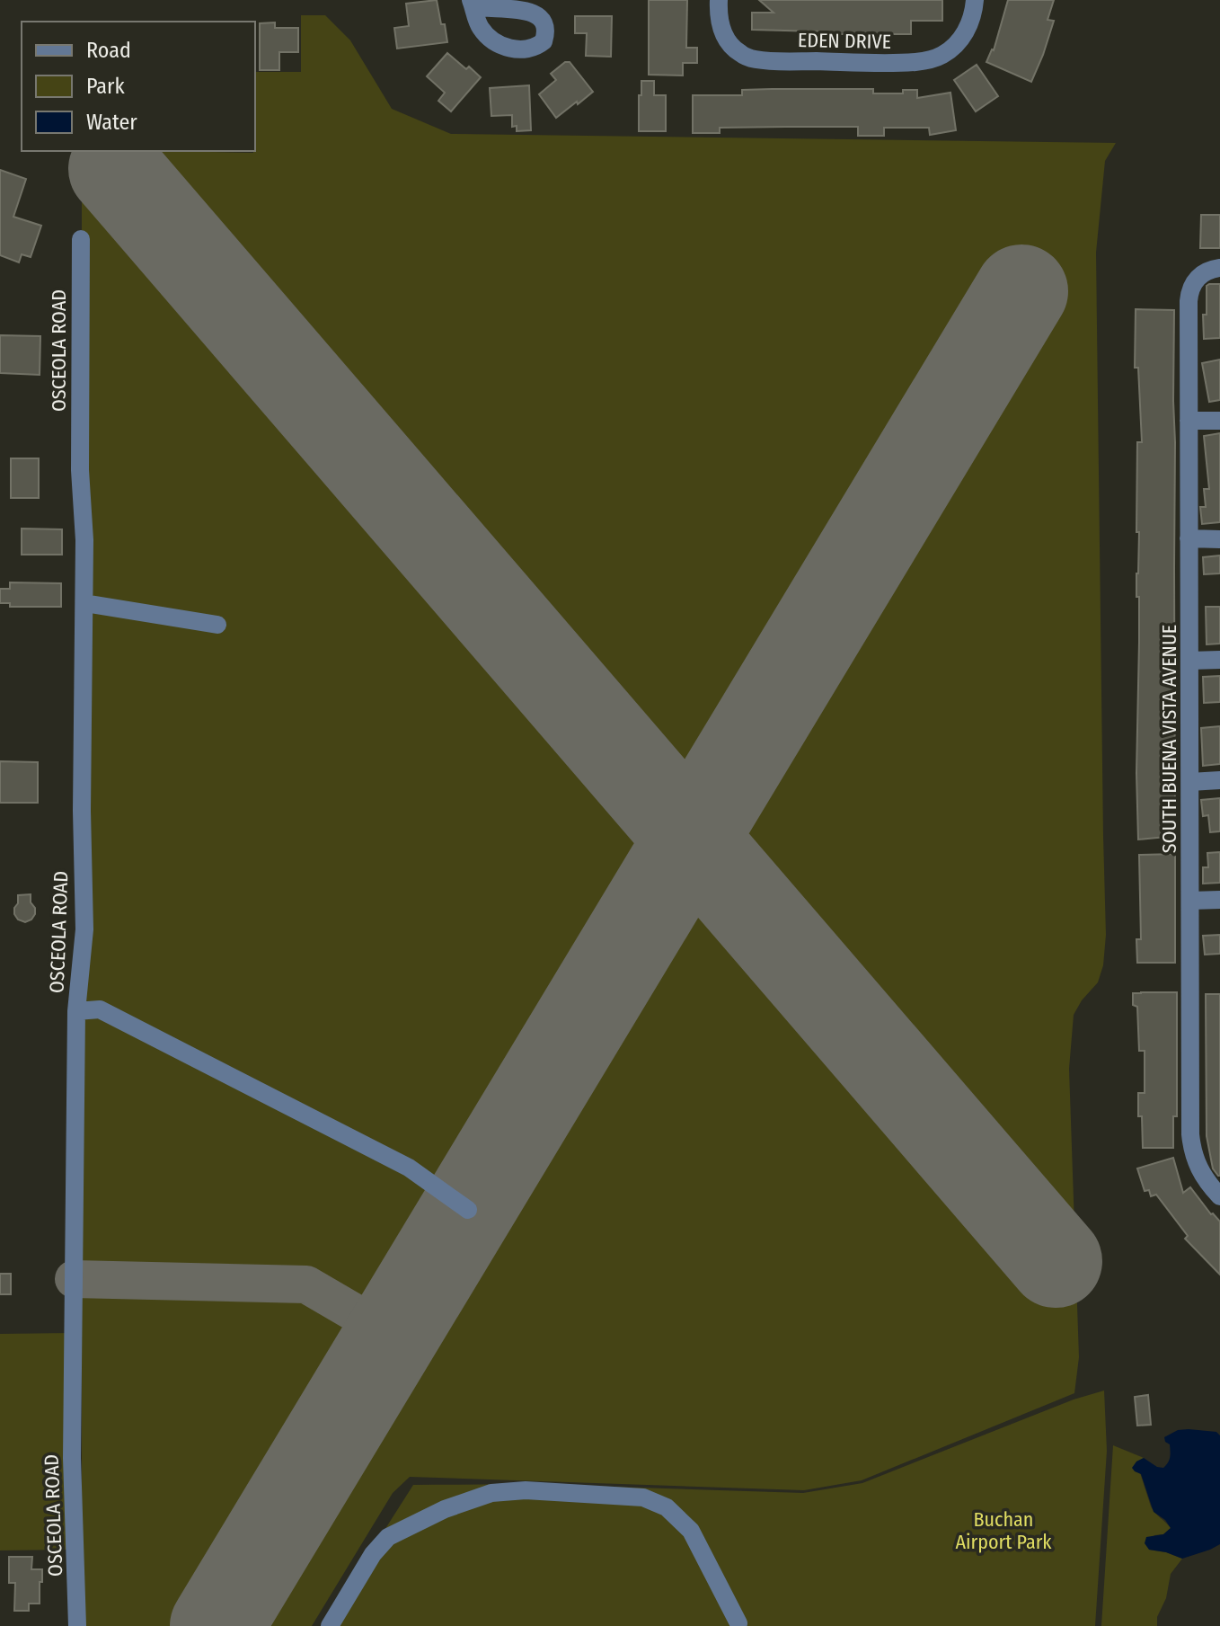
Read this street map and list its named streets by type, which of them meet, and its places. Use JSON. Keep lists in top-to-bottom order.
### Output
{
  "streets": {
    "street": ["EDEN DRIVE", "OSCEOLA ROAD", "SOUTH BUENA VISTA AVENUE"]
  },
  "parks": ["Buchan Airport Park"],
  "legend": ["Road", "Park", "Water"]
}
